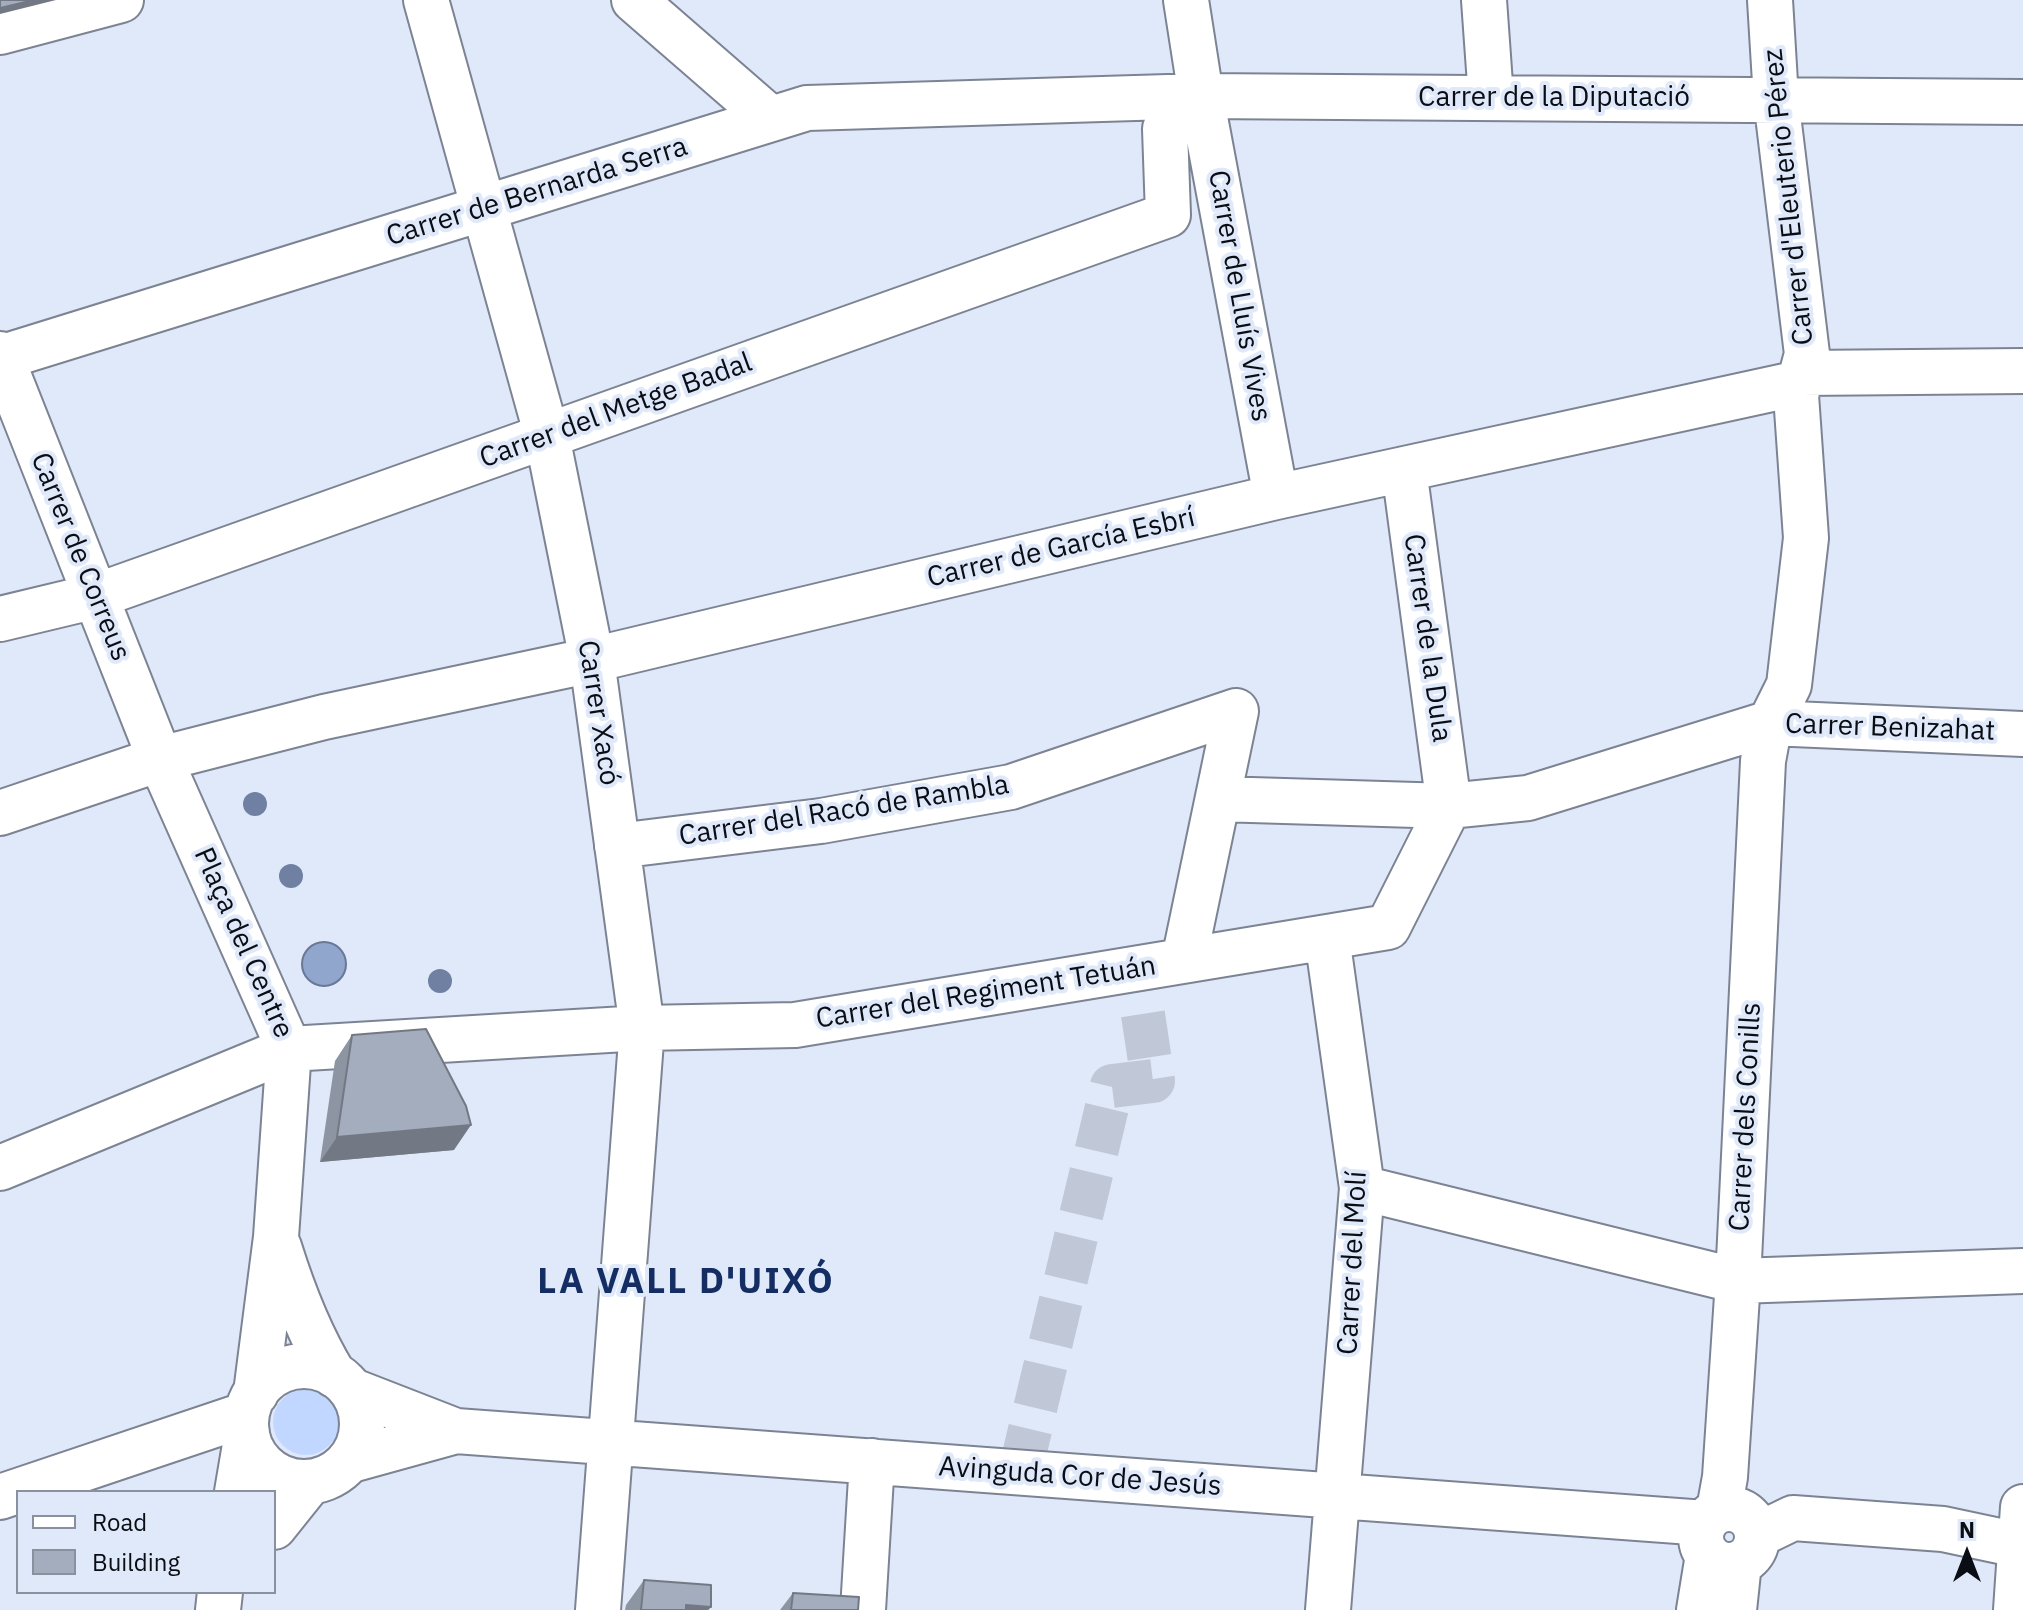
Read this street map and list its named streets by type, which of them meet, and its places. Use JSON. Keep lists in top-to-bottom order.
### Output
{
  "streets": {
    "street": [
      "Carrer de la Diputació",
      "Carrer de Bernarda Serra",
      "Carrer d'Eleuterio Pérez",
      "Carrer de Lluís Vives",
      "Carrer del Metge Badal",
      "Carrer de García Esbrí",
      "Carrer de Correus",
      "Carrer de la Dula",
      "Carrer Xacó",
      "Carrer Benizahat",
      "Carrer del Racó de Rambla",
      "Plaça del Centre",
      "Carrer del Regiment Tetuán",
      "Carrer dels Conills",
      "Carrer del Molí",
      "Avinguda Cor de Jesús"
    ]
  },
  "crossings": [
    ["Carrer de la Diputació", "Carrer de Bernarda Serra"],
    ["Carrer de la Diputació", "Carrer d'Eleuterio Pérez"],
    ["Carrer de la Diputació", "Carrer de Lluís Vives"],
    ["Carrer de la Diputació", "Carrer del Metge Badal"],
    ["Carrer de Bernarda Serra", "Carrer de Correus"],
    ["Carrer de Bernarda Serra", "Carrer Xacó"],
    ["Carrer d'Eleuterio Pérez", "Carrer de García Esbrí"],
    ["Carrer d'Eleuterio Pérez", "Carrer Benizahat"],
    ["Carrer d'Eleuterio Pérez", "Carrer dels Conills"],
    ["Carrer de Lluís Vives", "Carrer del Metge Badal"],
    ["Carrer de Lluís Vives", "Carrer de García Esbrí"],
    ["Carrer del Metge Badal", "Carrer de Correus"],
    ["Carrer del Metge Badal", "Carrer Xacó"],
    ["Carrer de García Esbrí", "Carrer de Correus"],
    ["Carrer de García Esbrí", "Carrer de la Dula"],
    ["Carrer de García Esbrí", "Carrer Xacó"],
    ["Carrer de García Esbrí", "Plaça del Centre"],
    ["Carrer de Correus", "Plaça del Centre"],
    ["Carrer de la Dula", "Carrer Benizahat"],
    ["Carrer de la Dula", "Carrer del Regiment Tetuán"],
    ["Carrer Xacó", "Carrer del Racó de Rambla"],
    ["Carrer Xacó", "Plaça del Centre"],
    ["Carrer Xacó", "Carrer del Regiment Tetuán"],
    ["Carrer Xacó", "Avinguda Cor de Jesús"],
    ["Carrer Benizahat", "Carrer del Racó de Rambla"],
    ["Carrer Benizahat", "Carrer del Regiment Tetuán"],
    ["Carrer Benizahat", "Carrer dels Conills"],
    ["Carrer del Racó de Rambla", "Carrer del Regiment Tetuán"],
    ["Plaça del Centre", "Carrer del Regiment Tetuán"],
    ["Carrer del Regiment Tetuán", "Carrer del Molí"],
    ["Carrer dels Conills", "Avinguda Cor de Jesús"],
    ["Carrer del Molí", "Avinguda Cor de Jesús"]
  ],
  "districts": ["LA VALL D'UIXÓ"],
  "legend": ["Road", "Building"],
  "north": "top"
}
